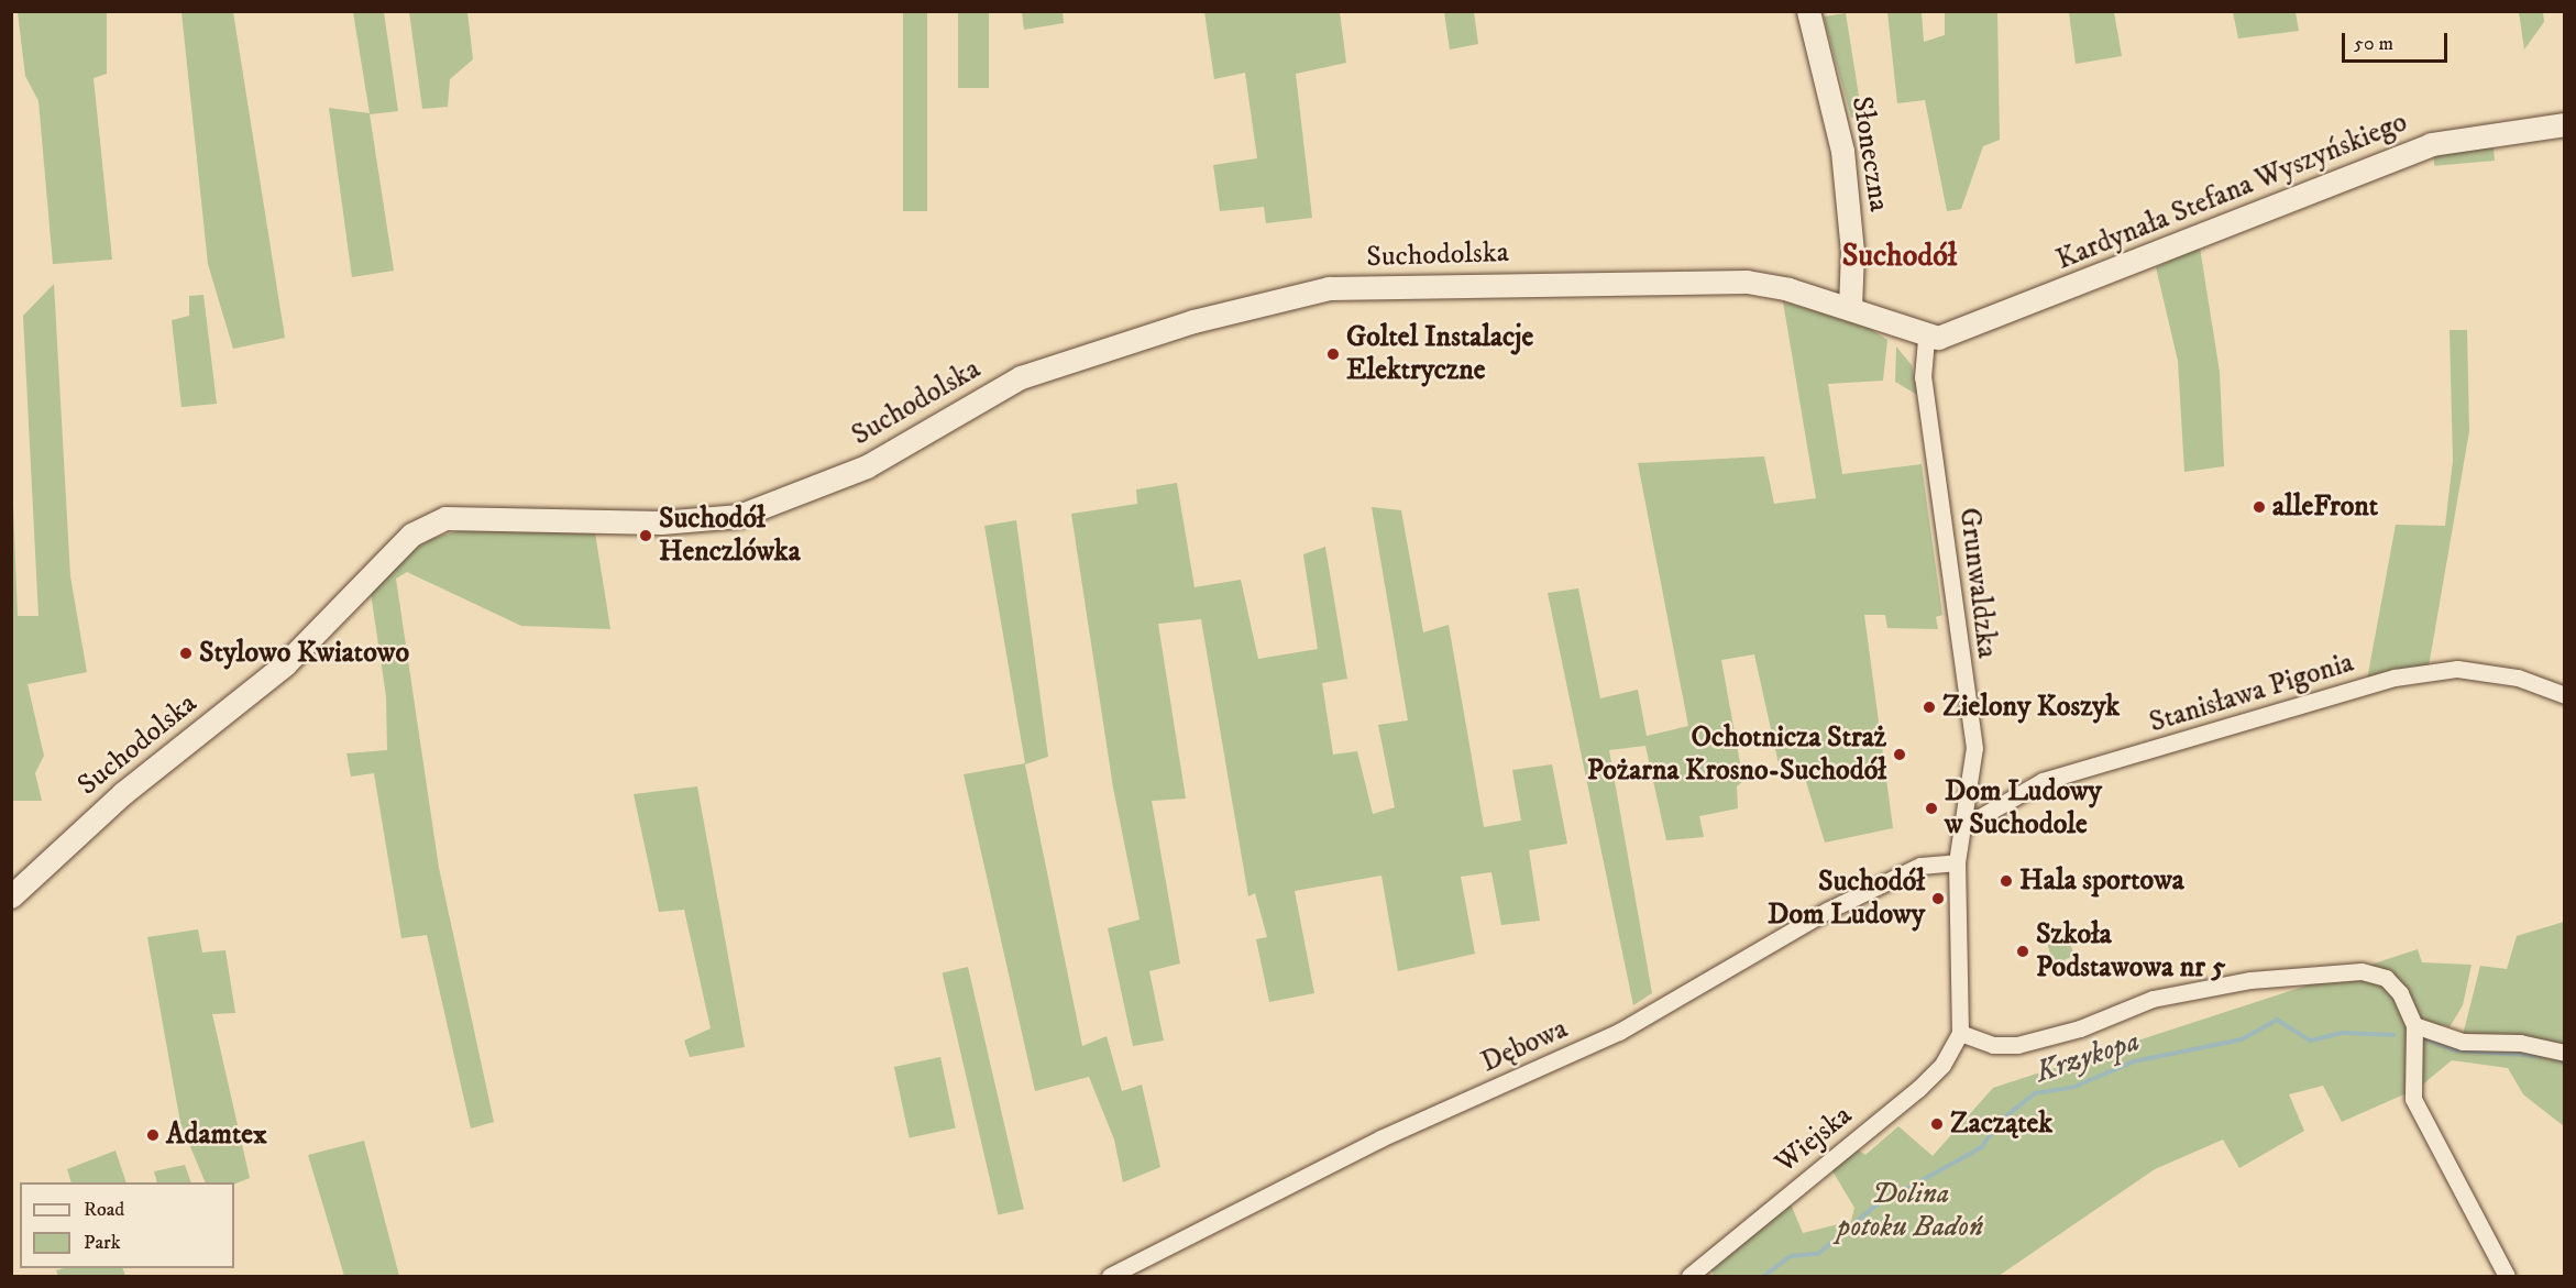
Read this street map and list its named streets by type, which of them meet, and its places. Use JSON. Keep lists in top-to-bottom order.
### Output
{
  "streets": {
    "street": [
      "Słoneczna",
      "Kardynała Stefana Wyszyńskiego",
      "Suchodolska",
      "Grunwaldzka",
      "Stanisława Pigonia",
      "Dębowa",
      "Wiejska"
    ]
  },
  "crossings": [
    ["Słoneczna", "Suchodolska"],
    ["Kardynała Stefana Wyszyńskiego", "Suchodolska"],
    ["Kardynała Stefana Wyszyńskiego", "Grunwaldzka"],
    ["Suchodolska", "Grunwaldzka"],
    ["Grunwaldzka", "Stanisława Pigonia"],
    ["Grunwaldzka", "Dębowa"],
    ["Grunwaldzka", "Wiejska"]
  ],
  "districts": ["Suchodół"],
  "water": ["Krzykopa"],
  "parks": ["Dolina potoku Badoń"],
  "places": [
    "Goltel Instalacje Elektryczne",
    "alleFront",
    "Suchodół Henczlówka",
    "Stylowo Kwiatowo",
    "Zielony Koszyk",
    "Ochotnicza Straż Pożarna Krosno-Suchodół",
    "Dom Ludowy w Suchodole",
    "Hala sportowa",
    "Suchodół Dom Ludowy",
    "Szkoła Podstawowa nr 5",
    "Zaczątek",
    "Adamtex"
  ],
  "legend": ["Road", "Park"],
  "scale_bar": "50 m"
}
